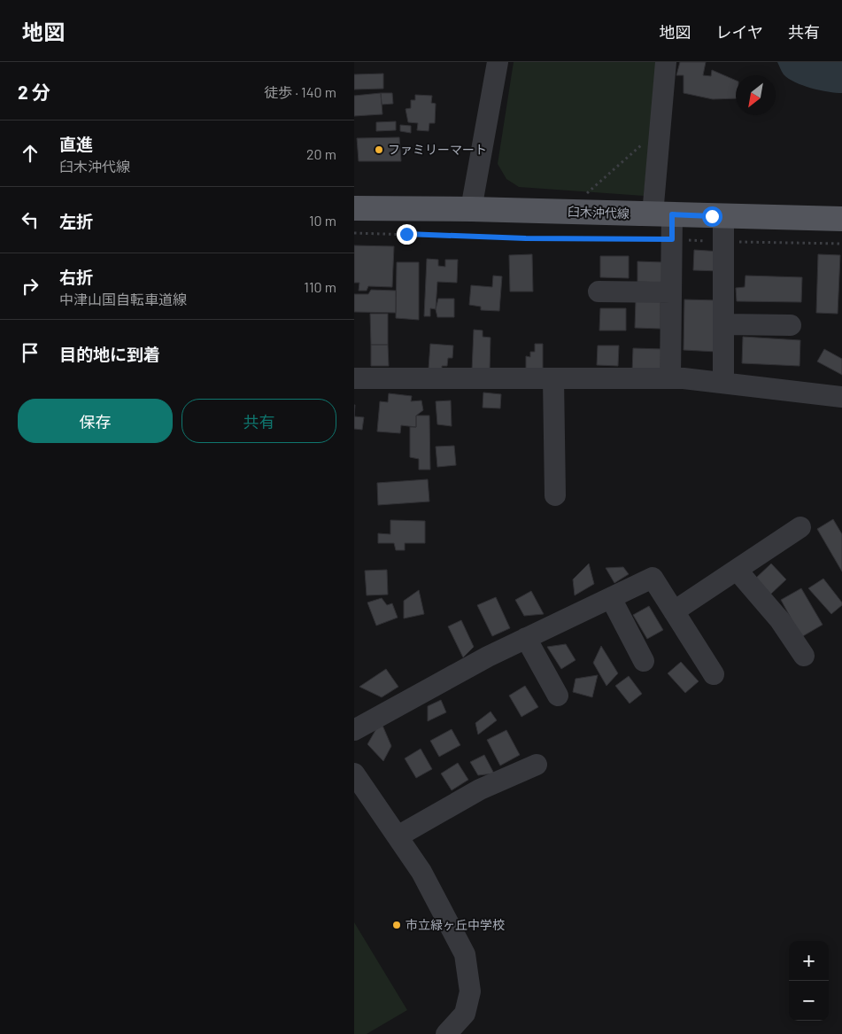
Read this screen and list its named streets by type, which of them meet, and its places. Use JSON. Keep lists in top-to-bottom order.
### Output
{
  "streets": {
    "main road": ["臼木沖代線"]
  },
  "places": ["ファミリーマート", "市立緑ヶ丘中学校"],
  "north": "bottom left",
  "page": {
    "header": "地図",
    "nav": ["地図", "レイヤ", "共有"],
    "heading": ["2 分", "徒歩 · 140 m"],
    "list": [
      ["直進", "臼木沖代線", "20 m"],
      ["左折", "10 m"],
      ["右折", "中津山国自転車道線", "110 m"],
      "目的地に到着"
    ],
    "buttons": ["保存", "共有"],
    "map_buttons": ["+", "−"]
  }
}
